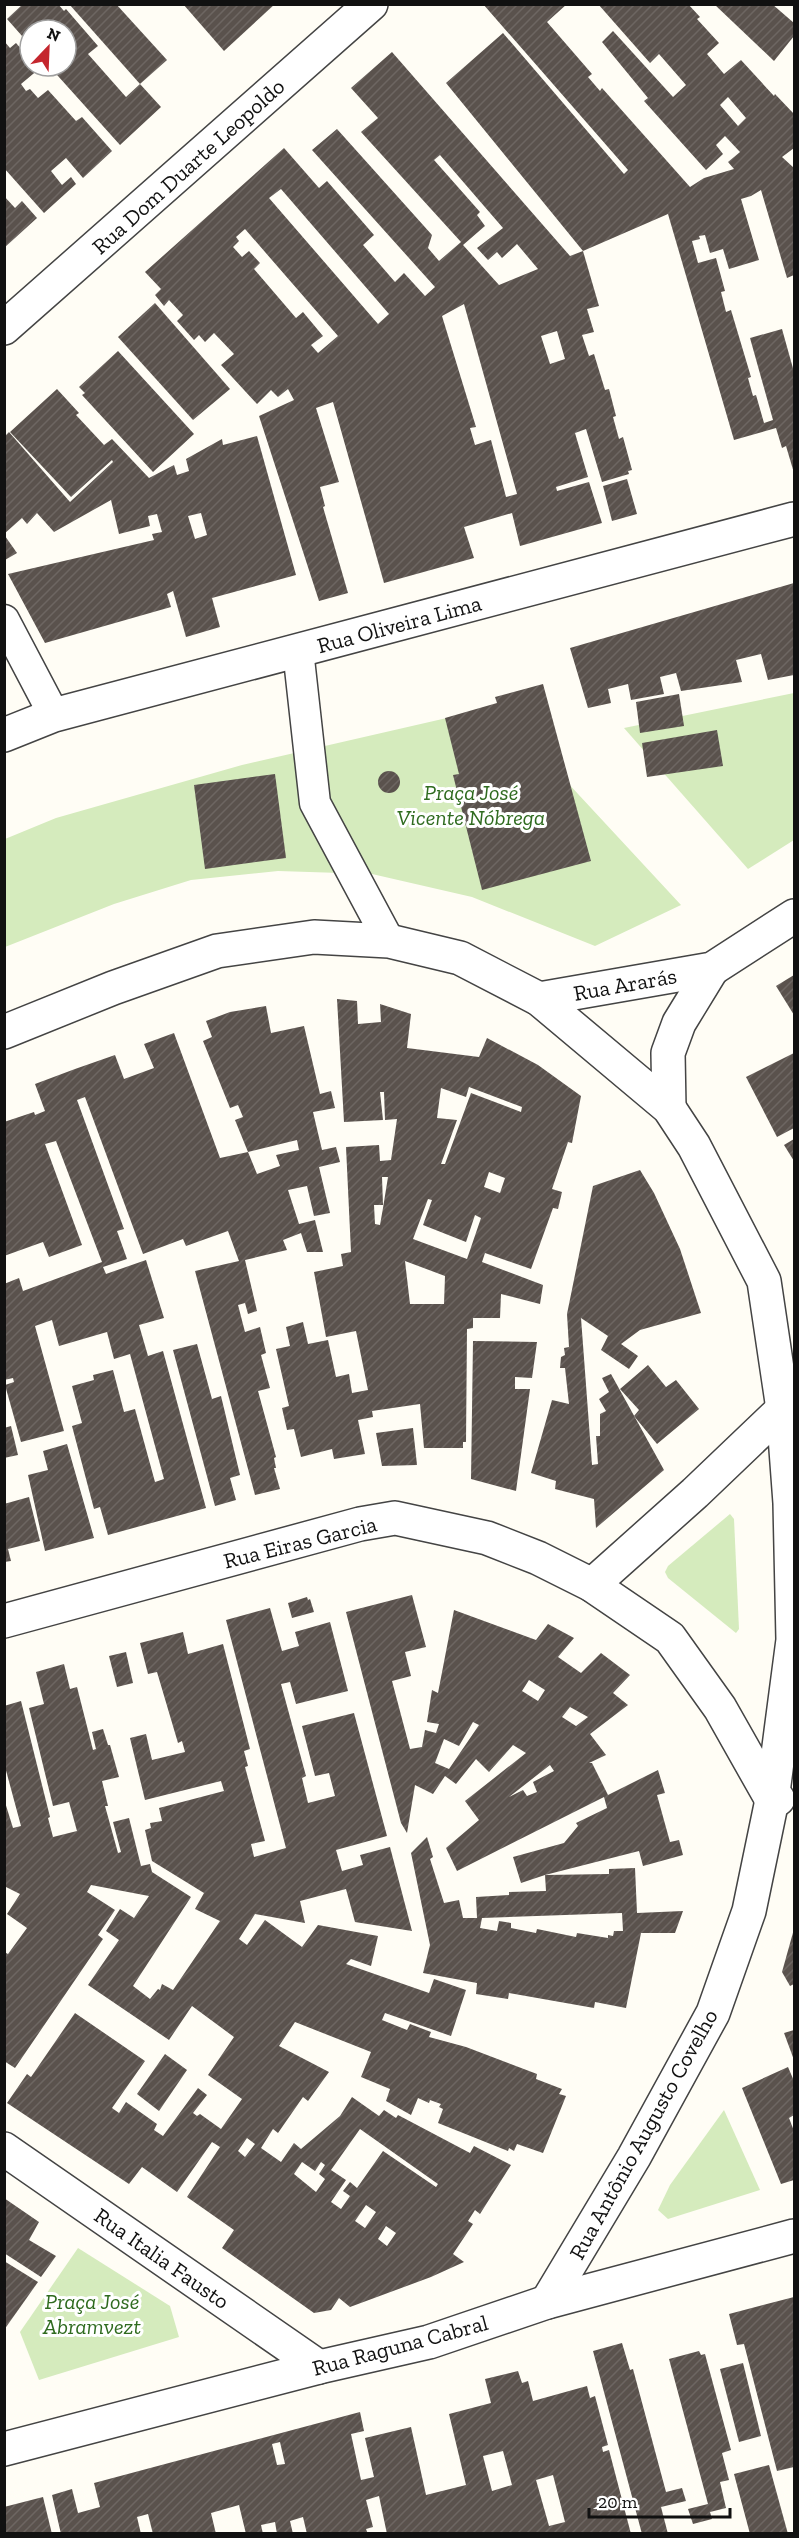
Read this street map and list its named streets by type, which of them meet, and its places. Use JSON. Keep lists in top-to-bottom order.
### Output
{
  "streets": {
    "street": [
      "Rua Dom Duarte Leopoldo",
      "Rua Oliveira Lima",
      "Rua Ararás",
      "Rua Eiras Garcia",
      "Rua Antônio Augusto Covelho",
      "Rua Italia Fausto",
      "Rua Raguna Cabral"
    ]
  },
  "crossings": [
    ["Rua Ararás", "Rua Antônio Augusto Covelho"],
    ["Rua Eiras Garcia", "Rua Antônio Augusto Covelho"],
    ["Rua Antônio Augusto Covelho", "Rua Raguna Cabral"],
    ["Rua Italia Fausto", "Rua Raguna Cabral"]
  ],
  "parks": ["Praça José Vicente Nóbrega", "Praça José Abramvezt"],
  "scale_bar": "20 m",
  "north": "top right"
}
